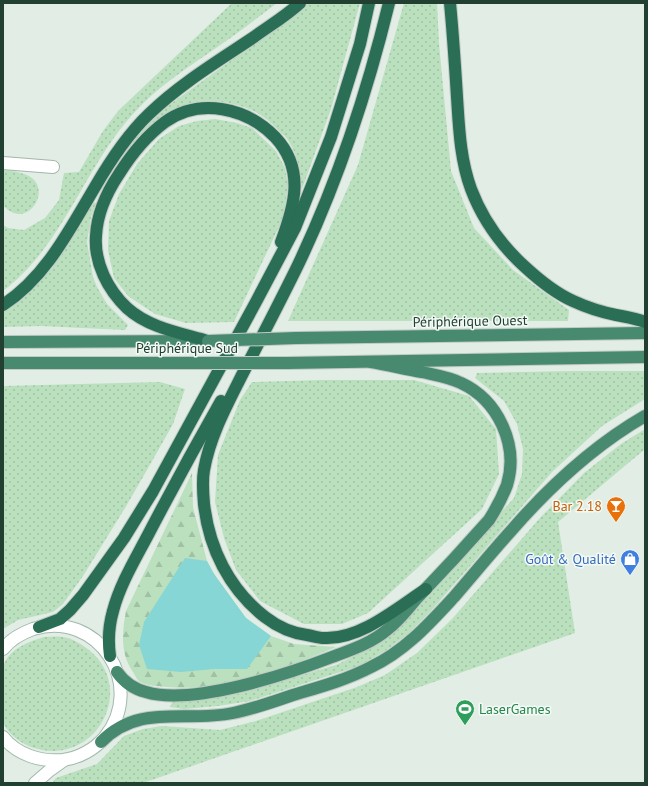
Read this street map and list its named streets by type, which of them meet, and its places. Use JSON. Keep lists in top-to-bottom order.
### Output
{
  "streets": {
    "highway": ["Périphérique Ouest", "Périphérique Sud"]
  },
  "crossings": [
    ["Périphérique Ouest", "Périphérique Sud"]
  ],
  "places": {
    "bar": ["Bar 2.18"],
    "shop": ["Goût & Qualité"],
    "sports": ["LaserGames"]
  }
}
